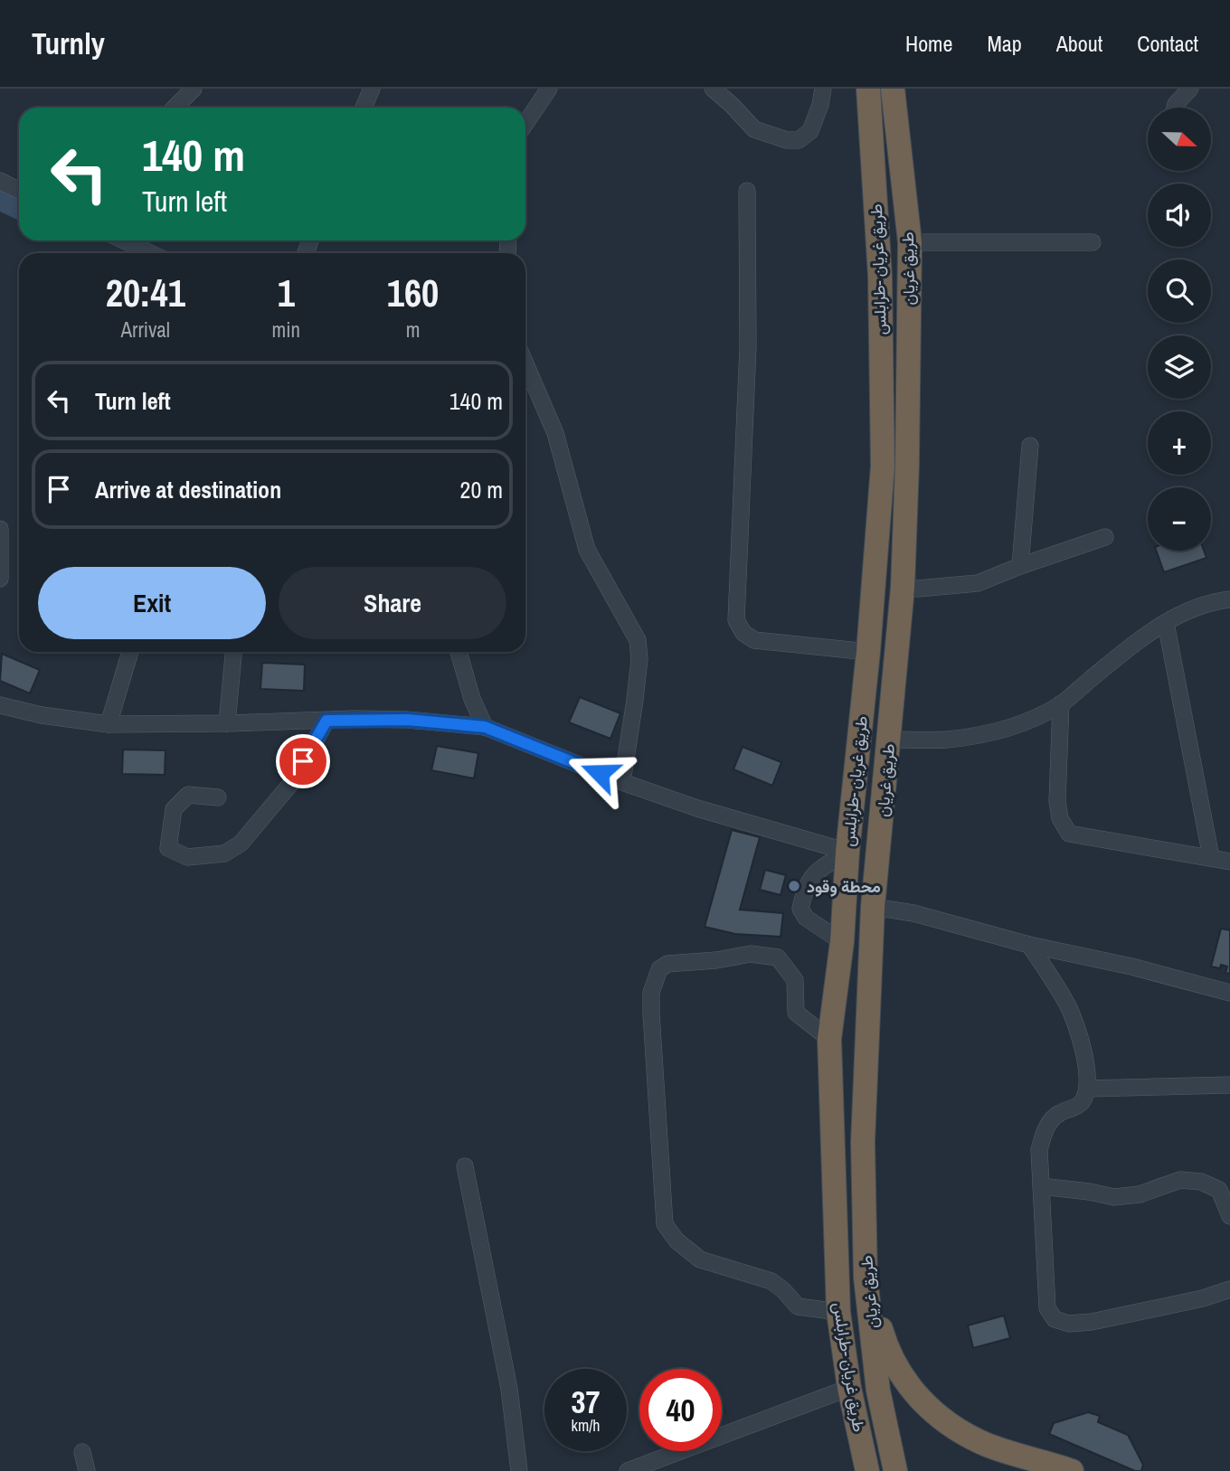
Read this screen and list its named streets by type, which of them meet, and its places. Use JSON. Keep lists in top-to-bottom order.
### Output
{
  "streets": {
    "highway": ["طريق غريان", "طريق غريان -طرابلس"]
  },
  "places": ["محطة وقود"],
  "north": "right",
  "page": {
    "header": "Turnly",
    "nav": [
      "Home",
      "Map",
      "About",
      "Contact"
    ],
    "map_buttons": ["+", "−"],
    "turn": ["140 m", "Turn left"],
    "eta": [
      "20:41",
      "Arrival",
      "1",
      "min",
      "160",
      "m"
    ],
    "list": [
      {
        "name": "Turn left",
        "value": "140 m"
      },
      {
        "name": "Arrive at destination",
        "value": "20 m"
      }
    ],
    "buttons": ["Exit", "Share"],
    "speed": "37 km/h",
    "limit": "40"
  }
}
